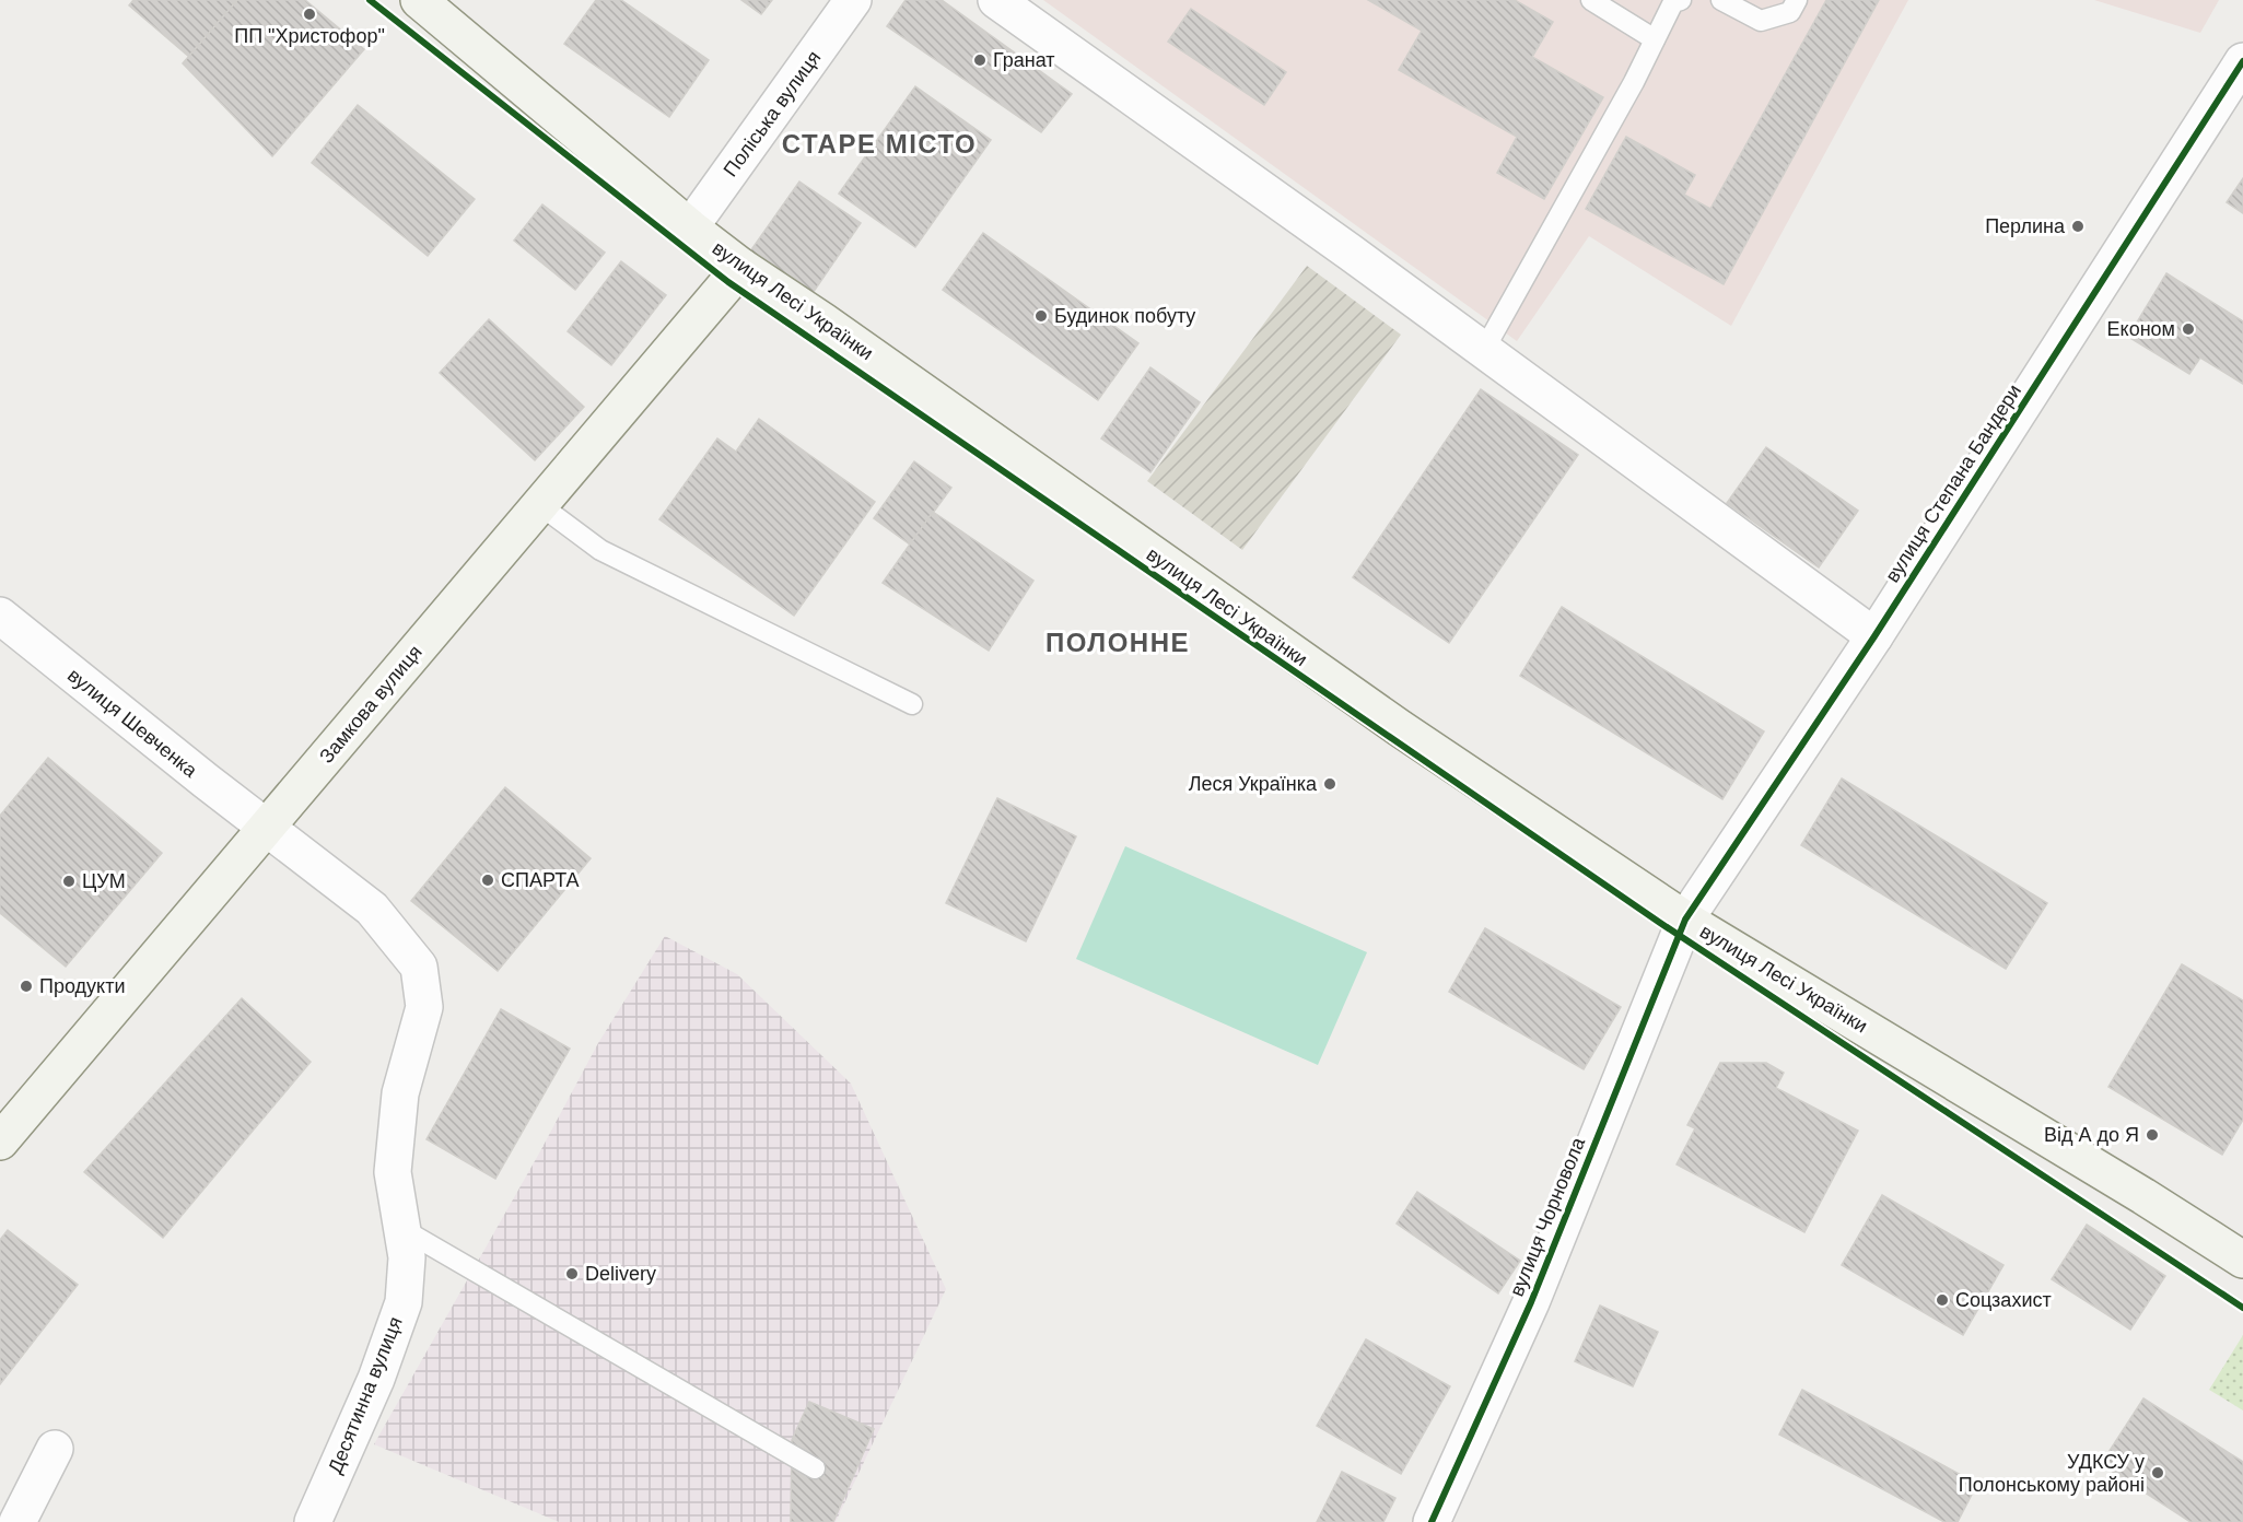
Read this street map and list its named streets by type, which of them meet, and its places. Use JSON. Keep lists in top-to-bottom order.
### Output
{
  "streets": {
    "main road": ["вулиця Лесі Українки", "Замкова вулиця"],
    "street": [
      "Поліська вулиця",
      "вулиця Степана Бандери",
      "вулиця Шевченка",
      "вулиця Чорновола",
      "Десятинна вулиця"
    ]
  },
  "crossings": [
    ["Поліська вулиця", "вулиця Лесі Українки"],
    ["вулиця Лесі Українки", "вулиця Степана Бандери"],
    ["вулиця Лесі Українки", "Замкова вулиця"],
    ["вулиця Лесі Українки", "вулиця Чорновола"],
    ["вулиця Степана Бандери", "вулиця Чорновола"],
    ["Замкова вулиця", "вулиця Шевченка"],
    ["Замкова вулиця", "Десятинна вулиця"],
    ["вулиця Шевченка", "Десятинна вулиця"]
  ],
  "districts": ["СТАРЕ МІСТО", "ПОЛОННЕ"],
  "places": [
    "ПП \"Христофор\"",
    "Гранат",
    "Перлина",
    "Будинок побуту",
    "Економ",
    "Леся Українка",
    "СПАРТА",
    "ЦУМ",
    "Продукти",
    "Від А до Я",
    "Delivery",
    "Соцзахист",
    "УДКСУ у Полонському районi"
  ]
}
